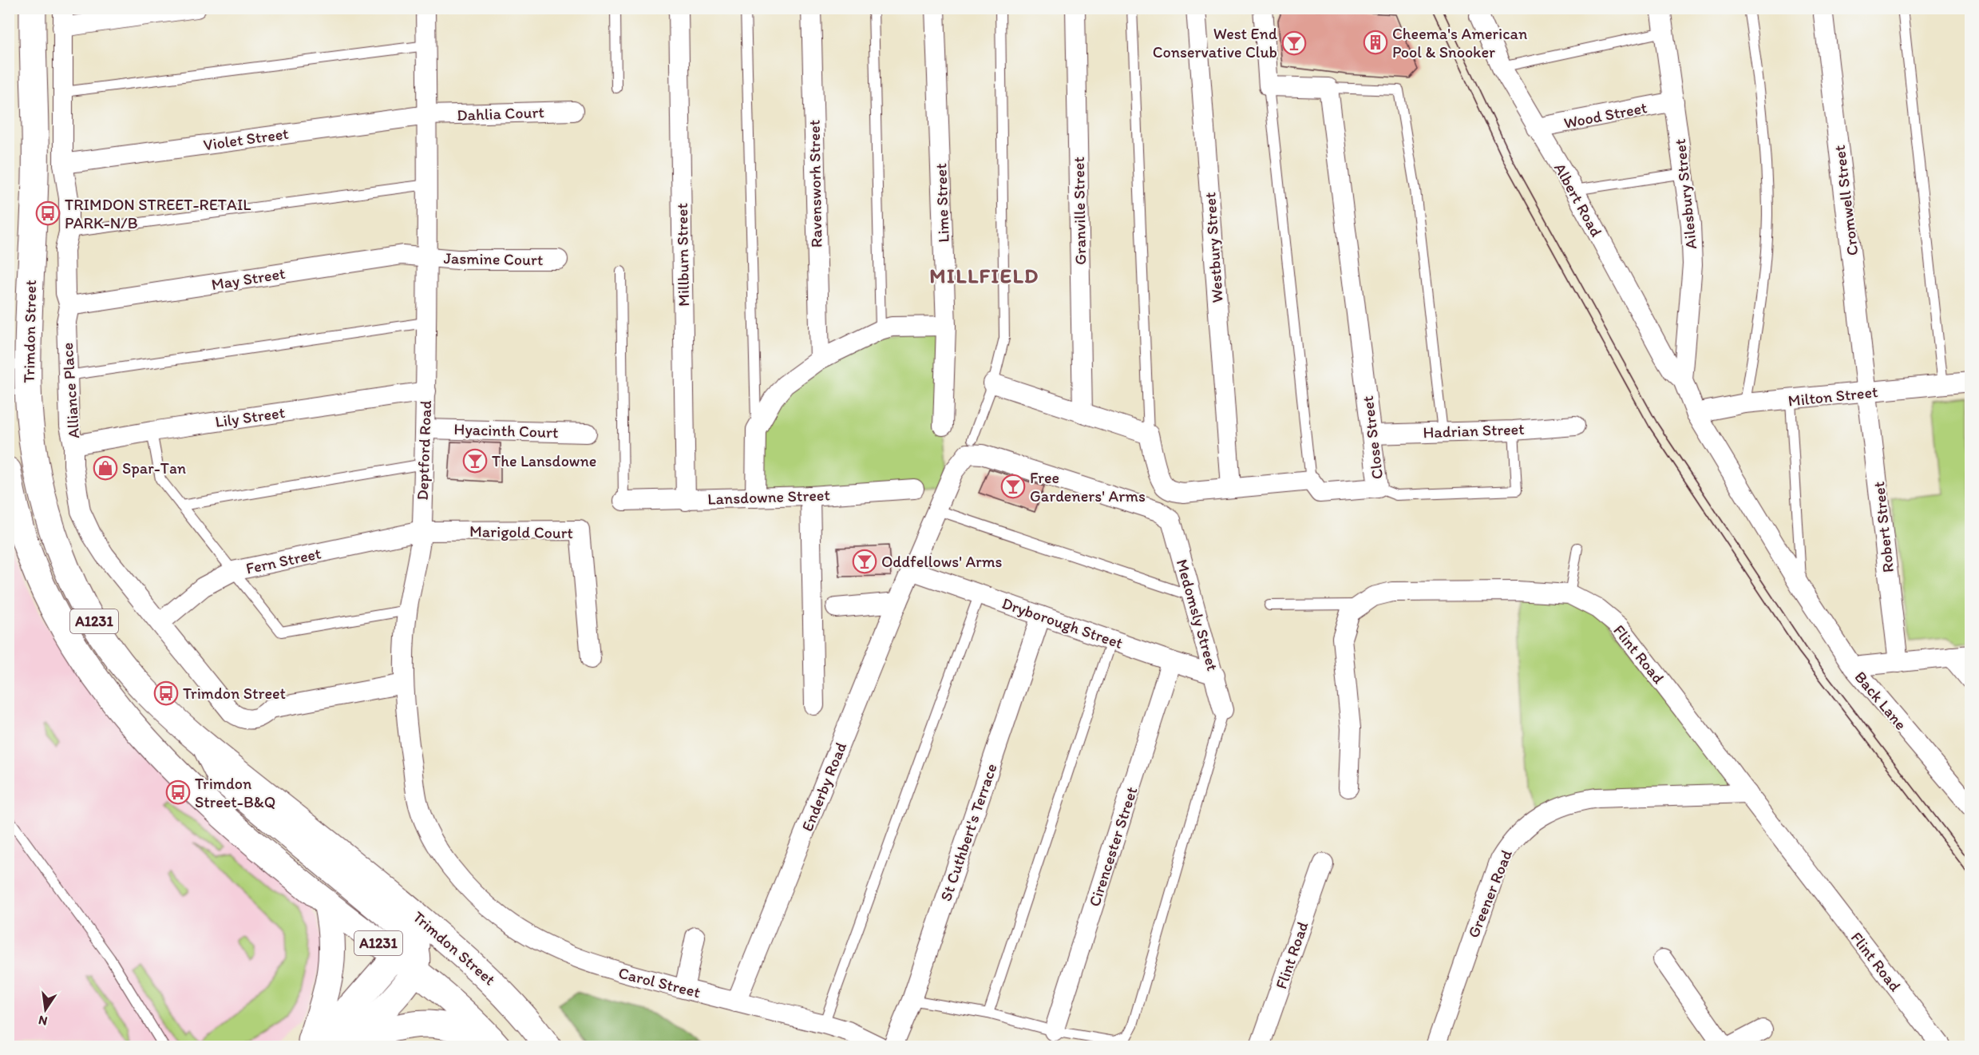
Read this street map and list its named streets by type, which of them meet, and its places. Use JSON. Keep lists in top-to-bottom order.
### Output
{
  "streets": {
    "main road": ["Trimdon Street", "A1231"],
    "street": [
      "Dahlia Court",
      "Wood Street",
      "Violet Street",
      "Ravensworh Street",
      "Ailesbury Street",
      "Albert Road",
      "Cromwell Street",
      "Lime Street",
      "Granville Street",
      "Westbury Street",
      "Millburn Street",
      "Jasmine Court",
      "May Street",
      "Alliance Place",
      "Milton Street",
      "Lily Street",
      "Hyacinth Court",
      "Hadrian Street",
      "Close Street",
      "Deptford Road",
      "Lansdowne Street",
      "Robert Street",
      "Marigold Court",
      "Fern Street",
      "Medomsly Street",
      "Dryborough Street",
      "Flint Road",
      "Back Lane",
      "Enderby Road",
      "St Cuthbert's Terrace",
      "Cirencester Street",
      "Greener Road",
      "Carol Street"
    ]
  },
  "crossings": [
    ["Dahlia Court", "Violet Street"],
    ["Dahlia Court", "Deptford Road"],
    ["Wood Street", "Ailesbury Street"],
    ["Wood Street", "Albert Road"],
    ["Violet Street", "Alliance Place"],
    ["Violet Street", "Deptford Road"],
    ["Ailesbury Street", "Albert Road"],
    ["Ailesbury Street", "Back Lane"],
    ["Albert Road", "Back Lane"],
    ["Cromwell Street", "Milton Street"],
    ["Cromwell Street", "Robert Street"],
    ["Millburn Street", "Lansdowne Street"],
    ["Jasmine Court", "May Street"],
    ["Jasmine Court", "Deptford Road"],
    ["May Street", "Alliance Place"],
    ["May Street", "Deptford Road"],
    ["Alliance Place", "Lily Street"],
    ["Alliance Place", "Deptford Road"],
    ["Alliance Place", "Fern Street"],
    ["Milton Street", "Robert Street"],
    ["Milton Street", "Back Lane"],
    ["Lily Street", "Deptford Road"],
    ["Hyacinth Court", "Deptford Road"],
    ["Hadrian Street", "Close Street"],
    ["Deptford Road", "Marigold Court"],
    ["Deptford Road", "Fern Street"],
    ["Deptford Road", "Carol Street"],
    ["Marigold Court", "Fern Street"],
    ["Medomsly Street", "Dryborough Street"],
    ["Medomsly Street", "Enderby Road"],
    ["Dryborough Street", "Enderby Road"],
    ["Dryborough Street", "St Cuthbert's Terrace"],
    ["Dryborough Street", "Cirencester Street"],
    ["Flint Road", "Greener Road"],
    ["Enderby Road", "Carol Street"]
  ],
  "districts": ["MILLFIELD"],
  "places": {
    "building": ["Cheema's American Pool & Snooker"],
    "bar": [
      "West End Conservative Club",
      "The Lansdowne",
      "Free Gardeners' Arms",
      "Oddfellows' Arms"
    ],
    "bus stop": ["TRIMDON STREET-RETAIL PARK-N/B", "Trimdon Street", "Trimdon Street-B&Q"],
    "shop": ["Spar-Tan"]
  },
  "north": "bottom"
}
